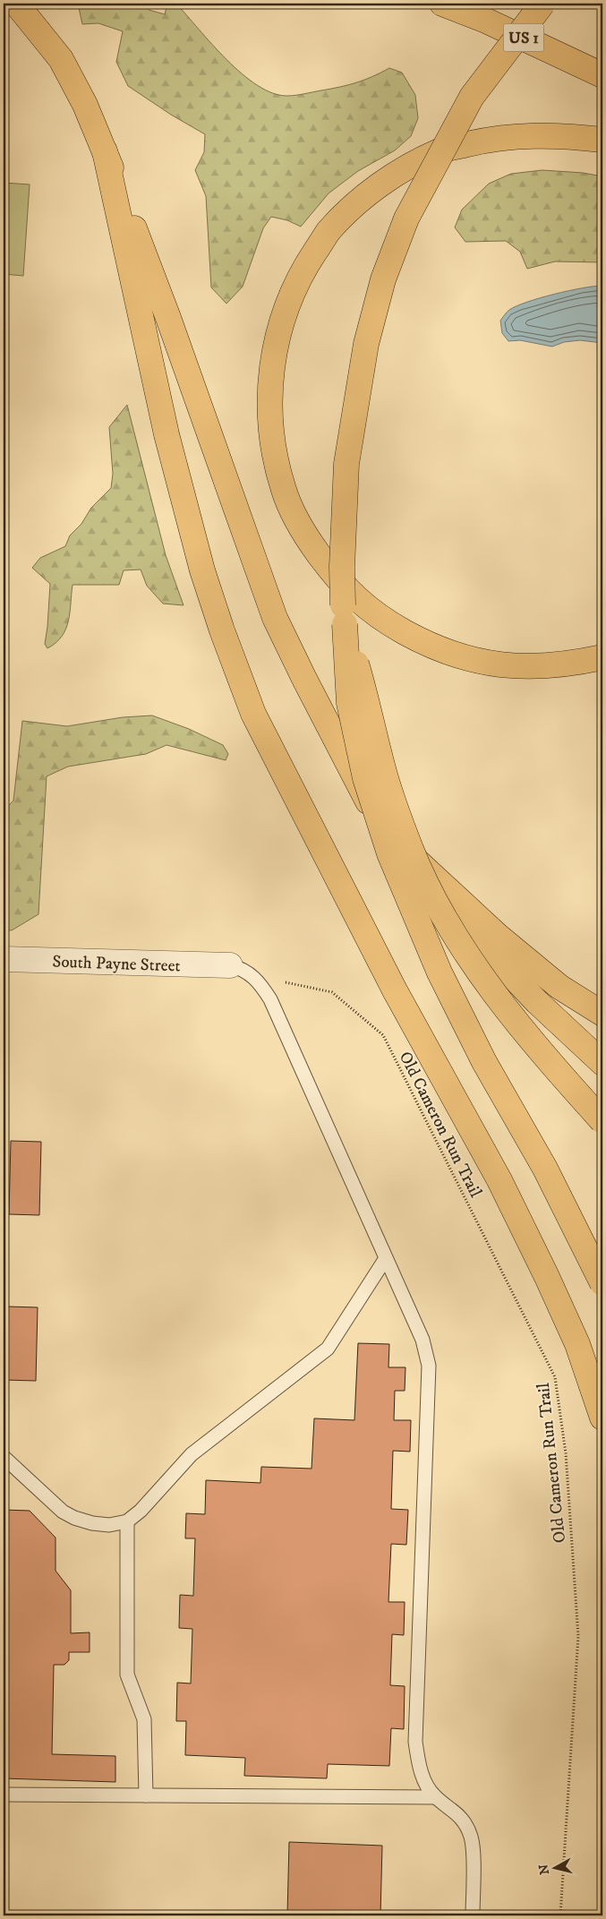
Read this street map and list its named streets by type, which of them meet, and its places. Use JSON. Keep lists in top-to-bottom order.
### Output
{
  "streets": {
    "highway": ["US 1"],
    "street": ["South Payne Street"],
    "path": ["Old Cameron Run Trail"]
  },
  "north": "left"
}
